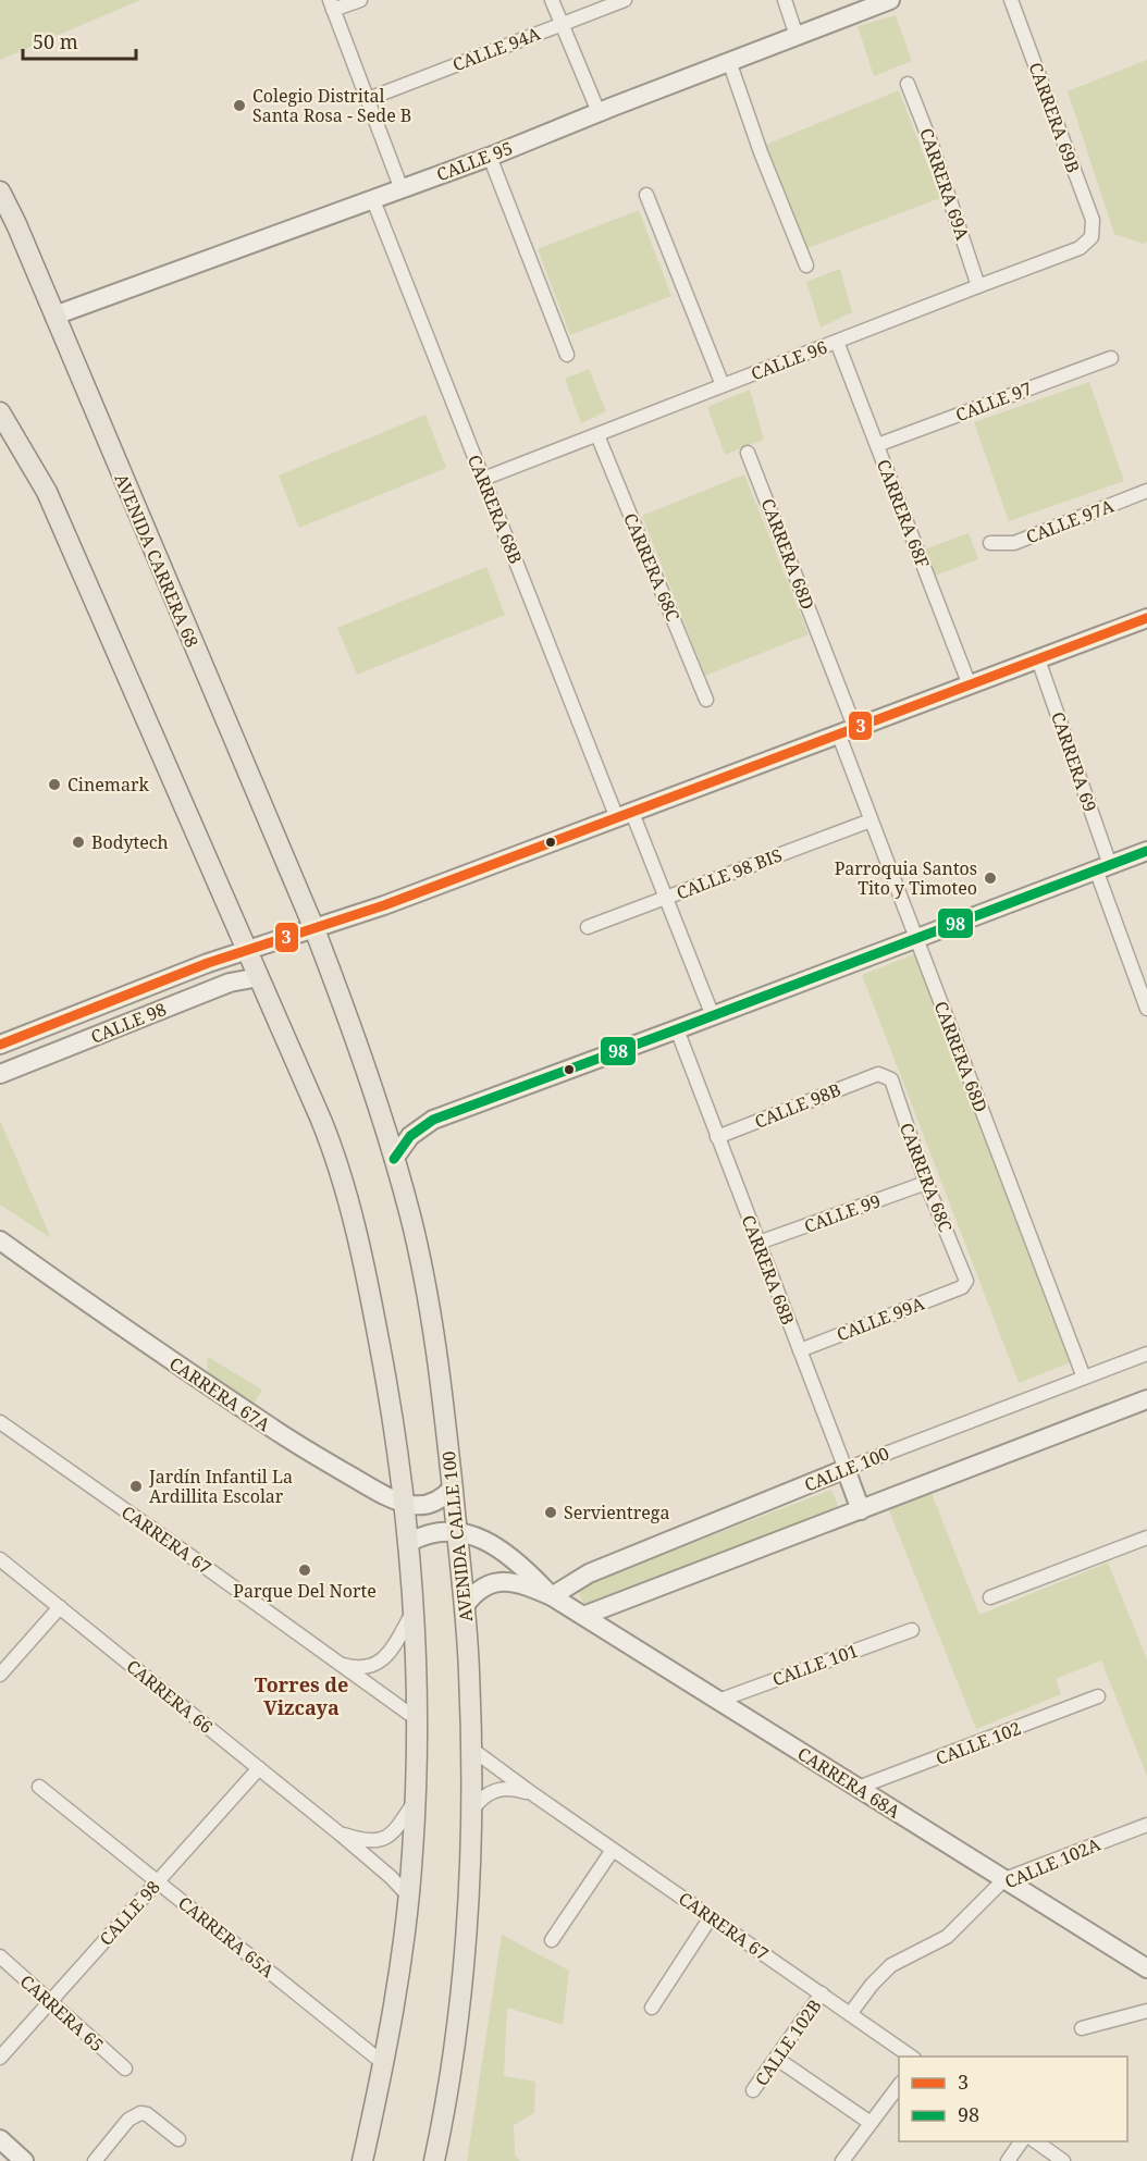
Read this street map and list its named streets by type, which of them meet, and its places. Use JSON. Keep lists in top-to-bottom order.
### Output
{
  "streets": {
    "main road": ["AVENIDA CARRERA 68", "AVENIDA CALLE 100"],
    "street": [
      "CALLE 94A",
      "CARRERA 69B",
      "CALLE 95",
      "CARRERA 69A",
      "CALLE 96",
      "CALLE 97",
      "CARRERA 68B",
      "CARRERA 68F",
      "CALLE 97A",
      "CARRERA 68D",
      "CARRERA 68C",
      "CARRERA 69",
      "CALLE 98 BIS",
      "CALLE 98",
      "CALLE 98B",
      "CALLE 99",
      "CALLE 99A",
      "CARRERA 67A",
      "CALLE 100",
      "CARRERA 67",
      "CALLE 101",
      "CARRERA 66",
      "CALLE 102",
      "CARRERA 68A",
      "CALLE 102A",
      "CARRERA 65A",
      "CARRERA 65",
      "CALLE 102B"
    ]
  },
  "crossings": [
    ["CARRERA 69B", "CALLE 96"],
    ["CALLE 95", "CARRERA 68B"],
    ["CALLE 95", "AVENIDA CARRERA 68"],
    ["CARRERA 69A", "CALLE 96"],
    ["CALLE 96", "CARRERA 68B"],
    ["CALLE 96", "CARRERA 68F"],
    ["CALLE 96", "CARRERA 68C"],
    ["CALLE 97", "CARRERA 68F"],
    ["CARRERA 68B", "CALLE 98 BIS"],
    ["CARRERA 68B", "CALLE 98"],
    ["CARRERA 68B", "CALLE 98B"],
    ["CARRERA 68B", "CALLE 99"],
    ["CARRERA 68B", "CALLE 99A"],
    ["CARRERA 68B", "CALLE 100"],
    ["CARRERA 68F", "CALLE 98"],
    ["CARRERA 68D", "CALLE 98 BIS"],
    ["CARRERA 68D", "CALLE 98"],
    ["CARRERA 68D", "CALLE 100"],
    ["AVENIDA CARRERA 68", "CALLE 98"],
    ["AVENIDA CARRERA 68", "AVENIDA CALLE 100"],
    ["CARRERA 68C", "CALLE 98B"],
    ["CARRERA 68C", "CALLE 99"],
    ["CARRERA 68C", "CALLE 99A"],
    ["CARRERA 69", "CALLE 98"],
    ["CALLE 98", "AVENIDA CALLE 100"],
    ["CALLE 98", "CARRERA 66"],
    ["CALLE 98", "CARRERA 65A"],
    ["CALLE 98", "CARRERA 65"],
    ["CARRERA 67A", "AVENIDA CALLE 100"],
    ["CALLE 100", "CARRERA 68A"],
    ["AVENIDA CALLE 100", "CARRERA 67"],
    ["AVENIDA CALLE 100", "CARRERA 68A"],
    ["CARRERA 67", "CALLE 102A"],
    ["CARRERA 67", "CALLE 102B"],
    ["CALLE 101", "CARRERA 68A"],
    ["CALLE 102", "CARRERA 68A"],
    ["CARRERA 68A", "CALLE 102A"]
  ],
  "districts": ["Torres de Vizcaya"],
  "places": [
    "Colegio Distrital Santa Rosa - Sede B",
    "Cinemark",
    "Bodytech",
    "Parroquia Santos Tito y Timoteo",
    "Jardín Infantil La Ardillita Escolar",
    "Servientrega",
    "Parque Del Norte"
  ],
  "lines": ["transit line 3", "transit line 98"],
  "legend": ["3", "98"],
  "scale_bar": "50 m"
}
